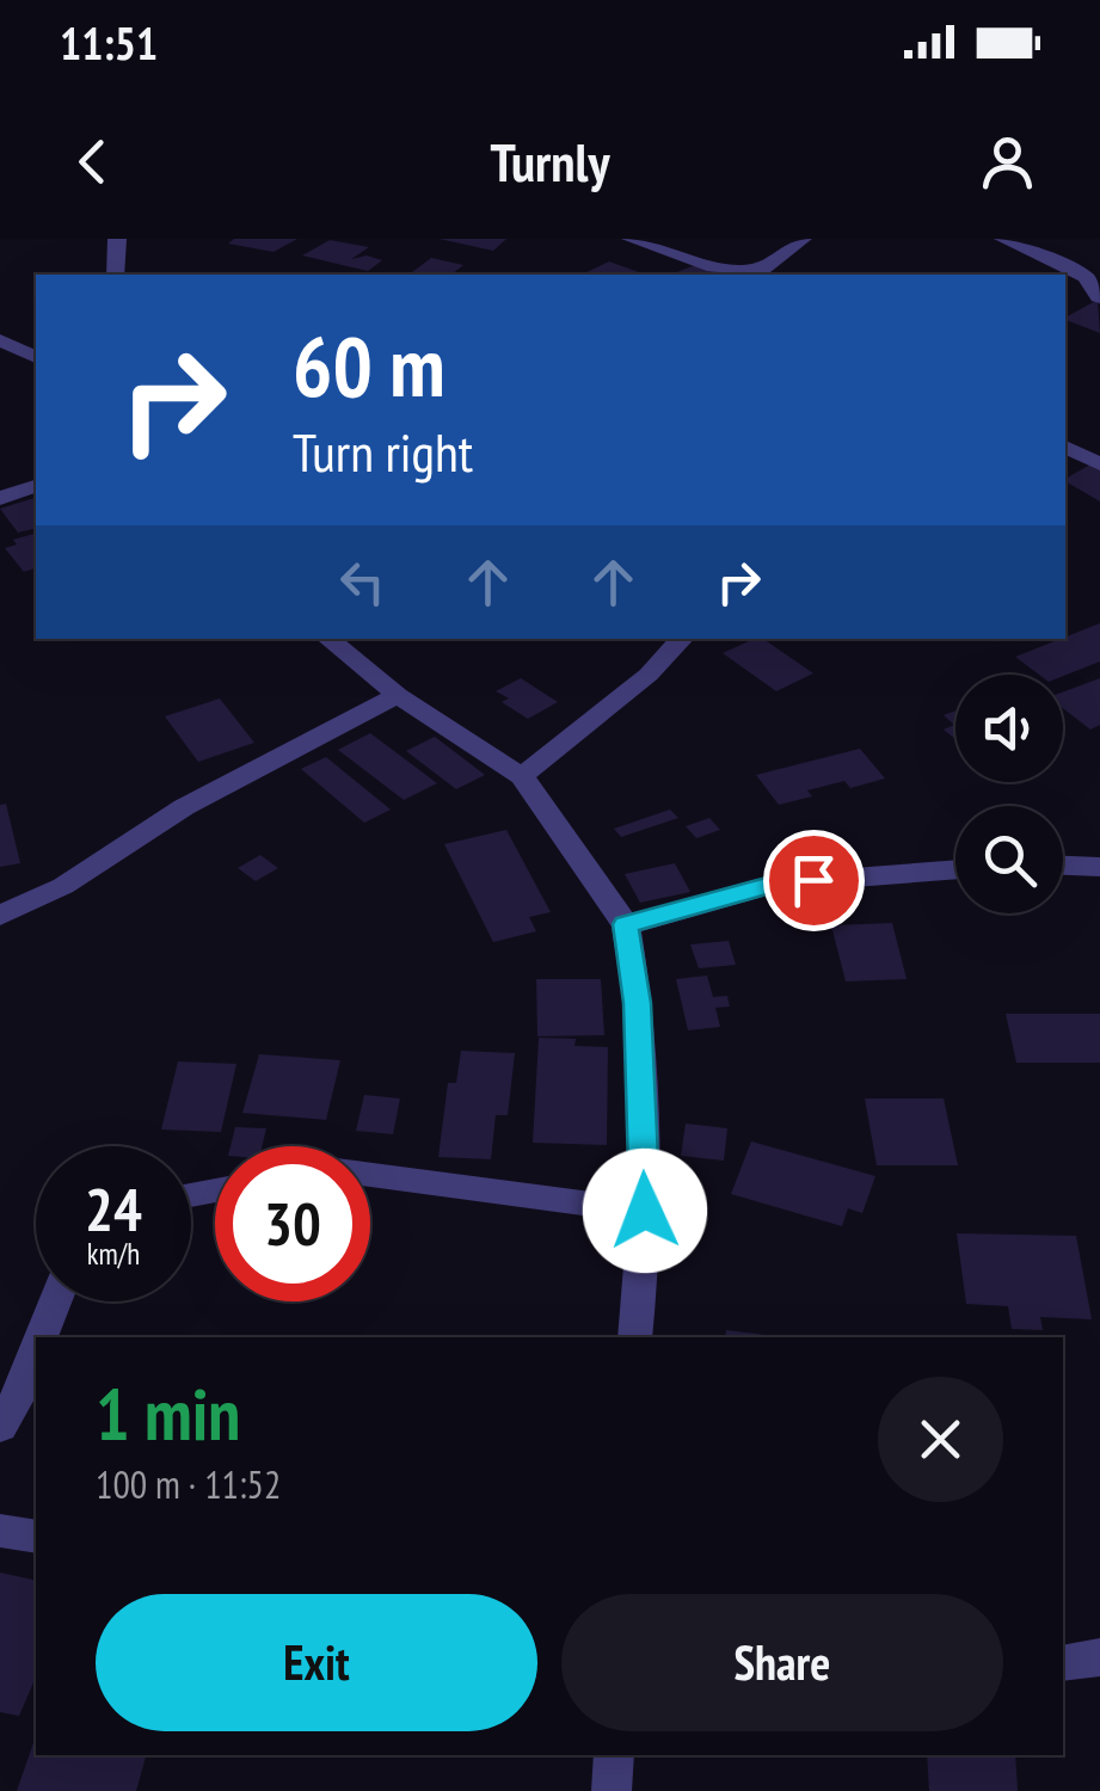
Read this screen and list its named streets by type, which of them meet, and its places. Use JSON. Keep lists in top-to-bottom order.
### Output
{
  "page": {
    "status": "11:51",
    "header": "Turnly",
    "turn": ["60 m", "Turn right"],
    "speed": "24 km/h",
    "limit": "30",
    "heading": ["1 min", "100 m · 11:52"],
    "buttons": ["Exit", "Share"]
  }
}
